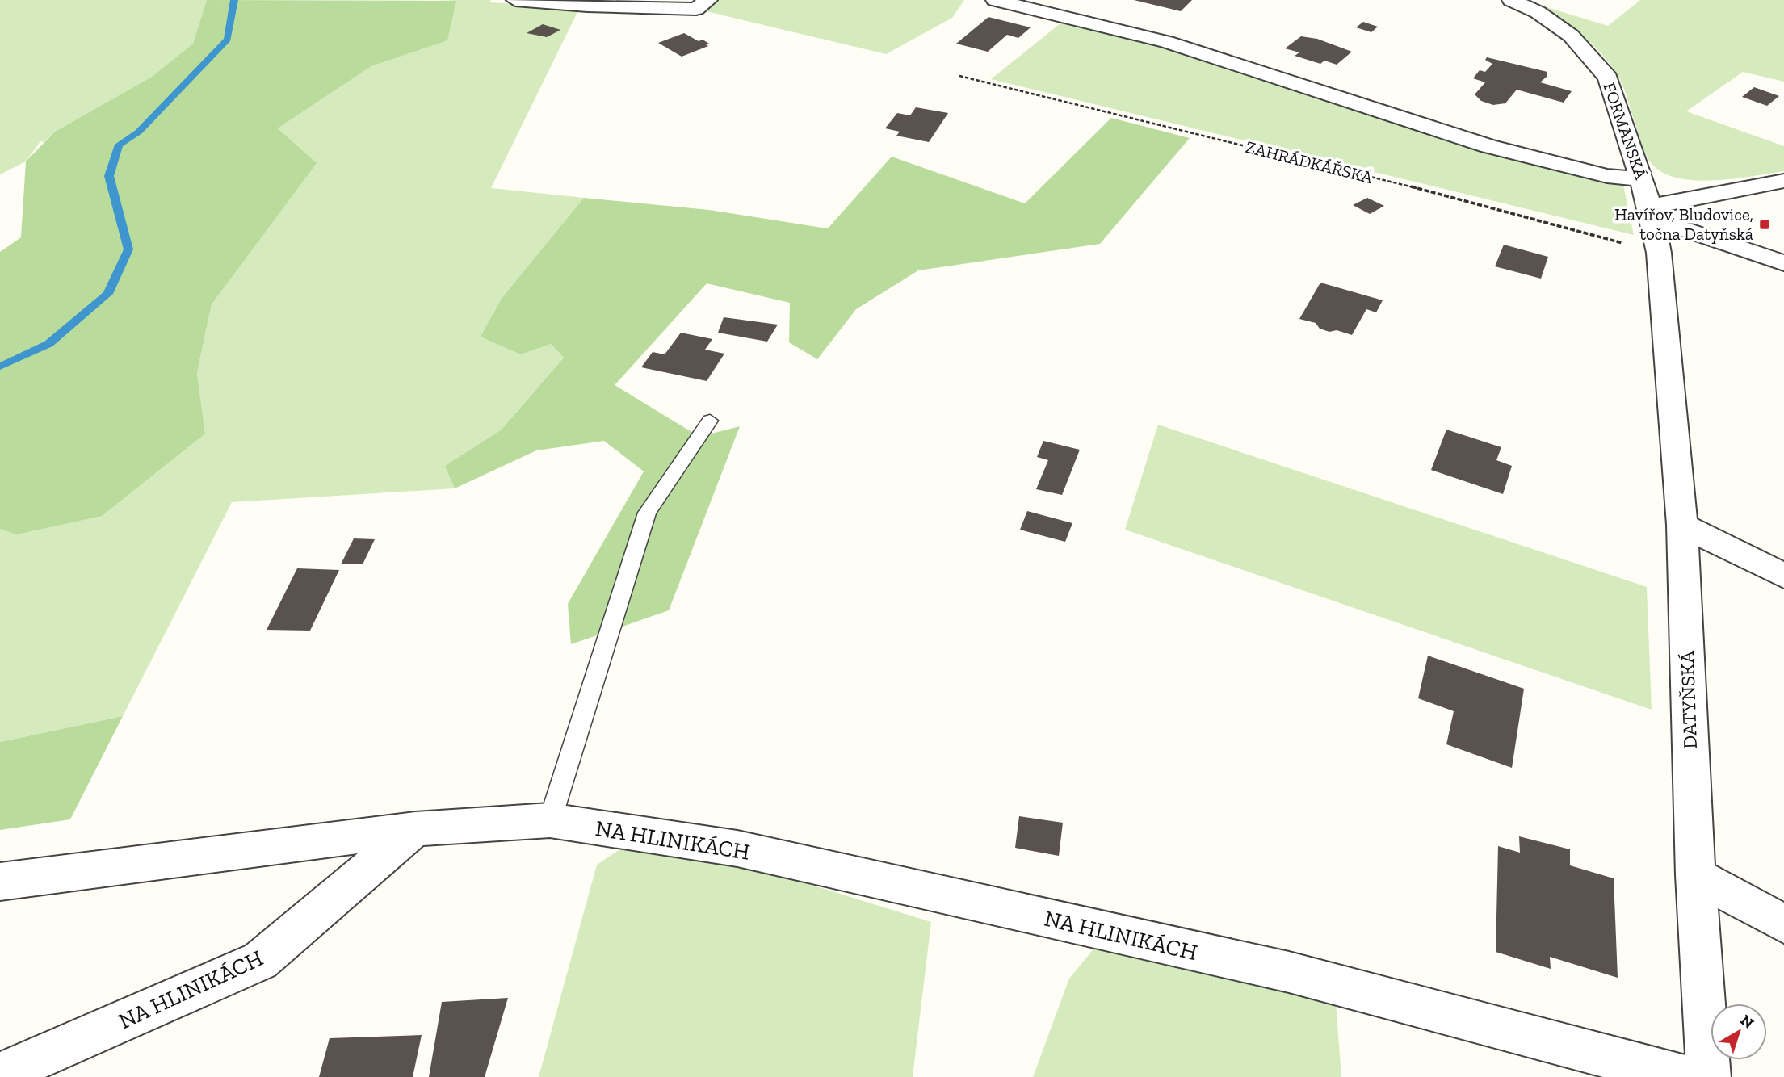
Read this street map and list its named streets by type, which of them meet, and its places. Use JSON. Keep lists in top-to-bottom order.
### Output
{
  "streets": {
    "street": ["FORMANSKÁ", "DATYŇSKÁ", "NA HLINIKÁCH"],
    "path": ["ZAHRÁDKÁŘSKÁ"]
  },
  "crossings": [
    ["FORMANSKÁ", "DATYŇSKÁ"],
    ["ZAHRÁDKÁŘSKÁ", "DATYŇSKÁ"]
  ],
  "places": {
    "transit": ["Havířov, Bludovice, točna Datyňská"]
  },
  "north": "top right"
}
